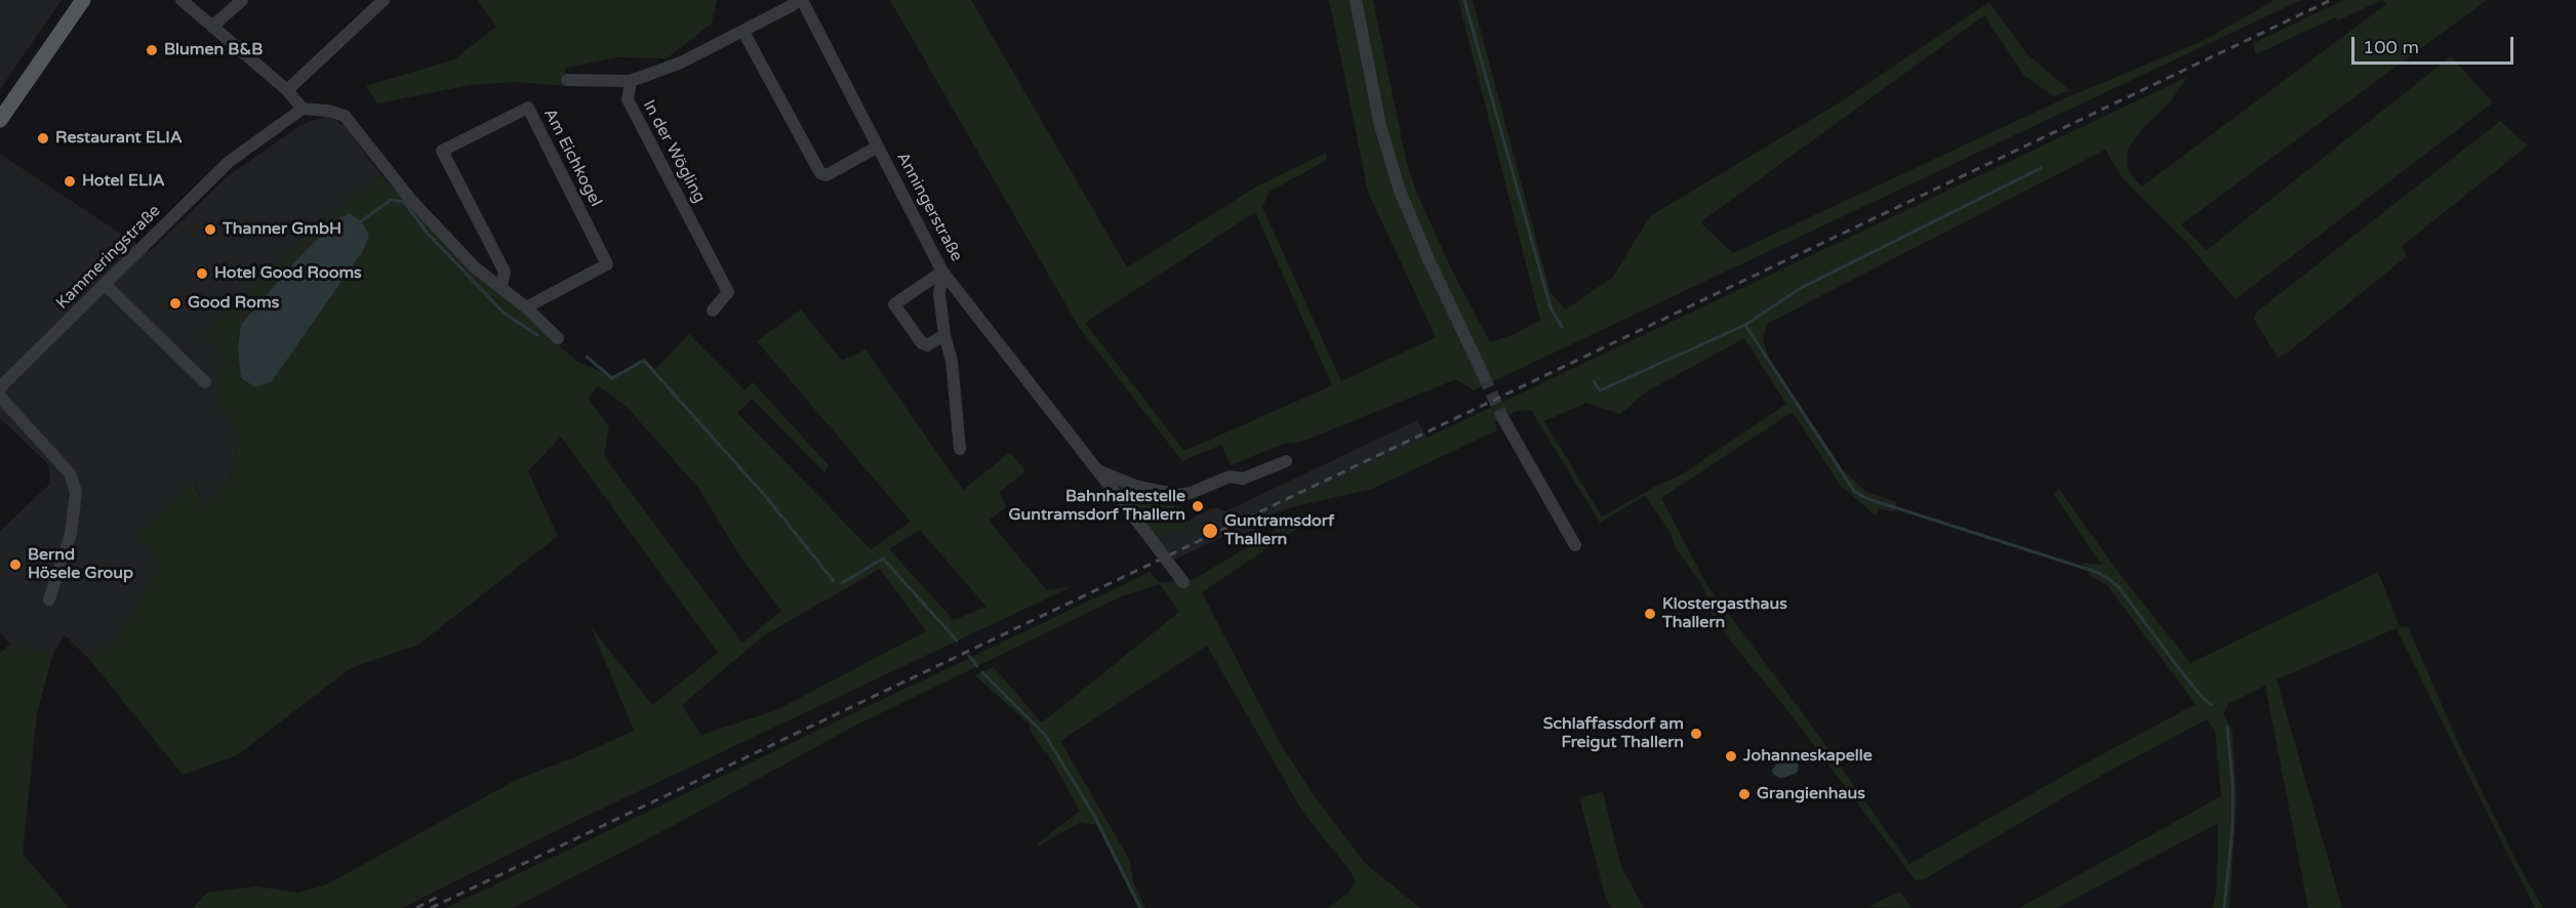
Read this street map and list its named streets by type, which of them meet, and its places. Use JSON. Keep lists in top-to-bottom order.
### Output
{
  "streets": {
    "street": [
      "In der Wögling",
      "Am Eichkogel",
      "Anningerstraße",
      "Kammeringstraße"
    ]
  },
  "places": [
    "Blumen B&B",
    "Restaurant ELIA",
    "Hotel ELIA",
    "Thanner GmbH",
    "Hotel Good Rooms",
    "Good Roms",
    "Bahnhaltestelle Guntramsdorf Thallern",
    "Guntramsdorf Thallern",
    "Bernd Hösele Group",
    "Klostergasthaus Thallern",
    "Schlaffassdorf am Freigut Thallern",
    "Johanneskapelle",
    "Grangienhaus"
  ],
  "scale_bar": "100 m"
}
